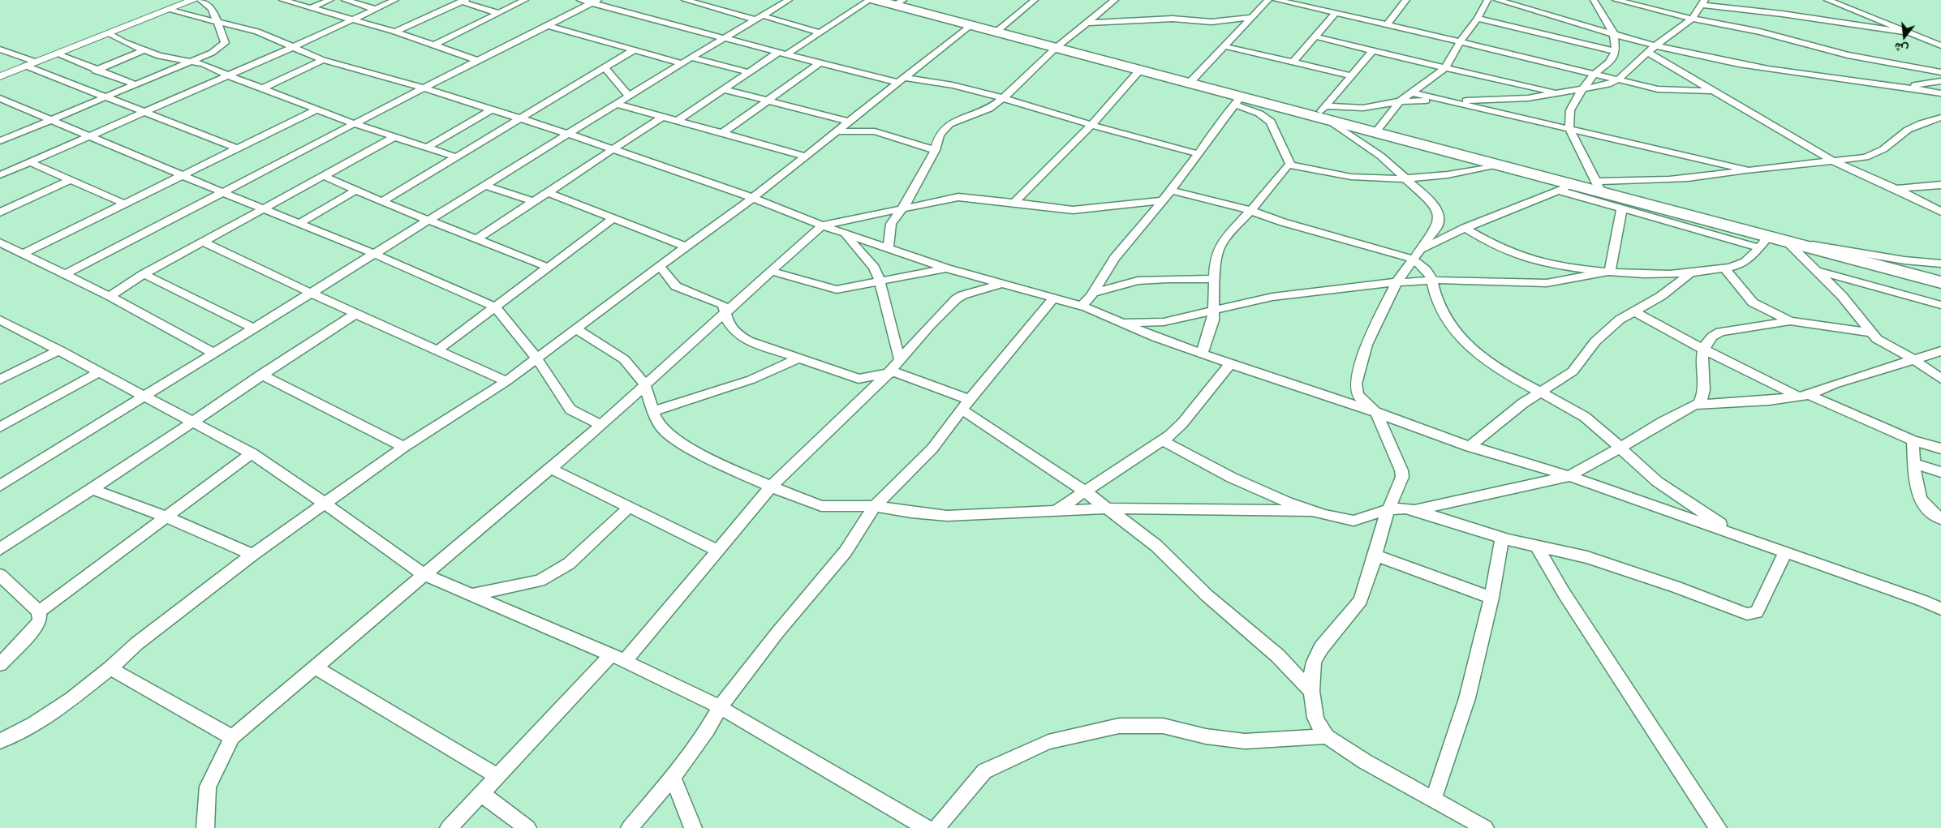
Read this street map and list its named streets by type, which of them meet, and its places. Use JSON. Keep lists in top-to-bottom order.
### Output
{
  "north": "bottom"
}
